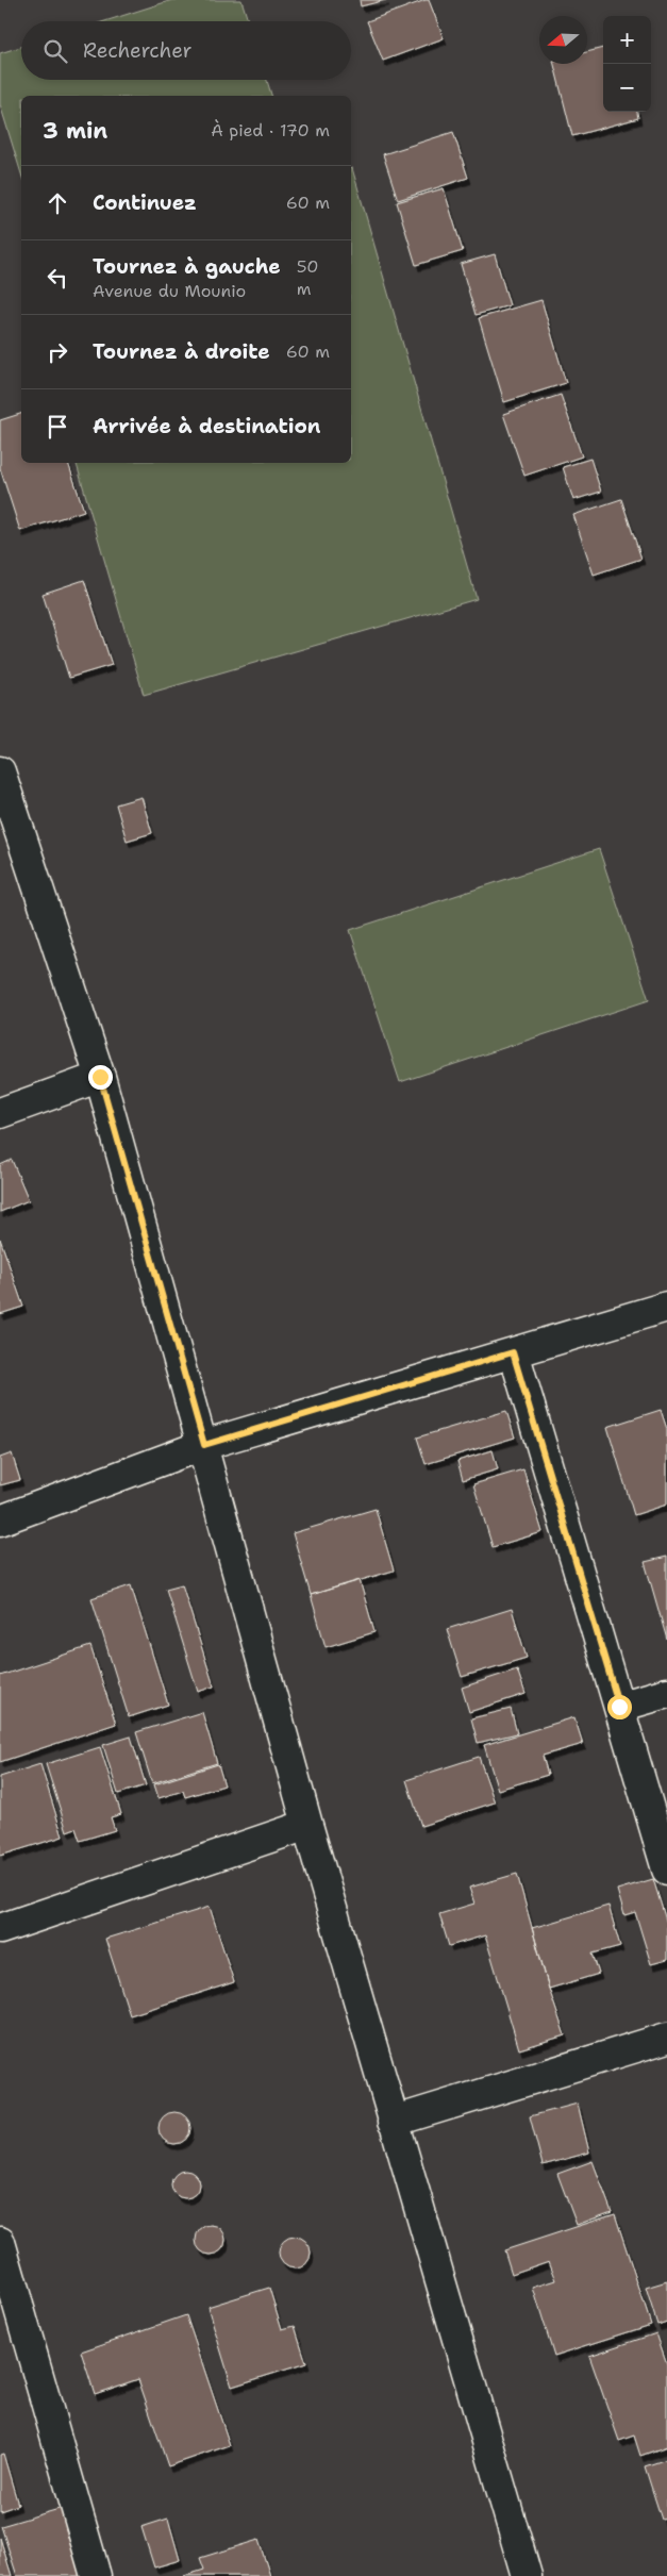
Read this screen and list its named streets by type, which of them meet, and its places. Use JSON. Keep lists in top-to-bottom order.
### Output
{
  "north": "left",
  "page": {
    "map_buttons": ["+", "−"],
    "search": "Rechercher",
    "heading": ["3 min", "À pied · 170 m"],
    "list": [
      ["Continuez", "60 m"],
      ["Tournez à gauche", "Avenue du Mounio", "50 m"],
      ["Tournez à droite", "60 m"],
      "Arrivée à destination"
    ]
  }
}
